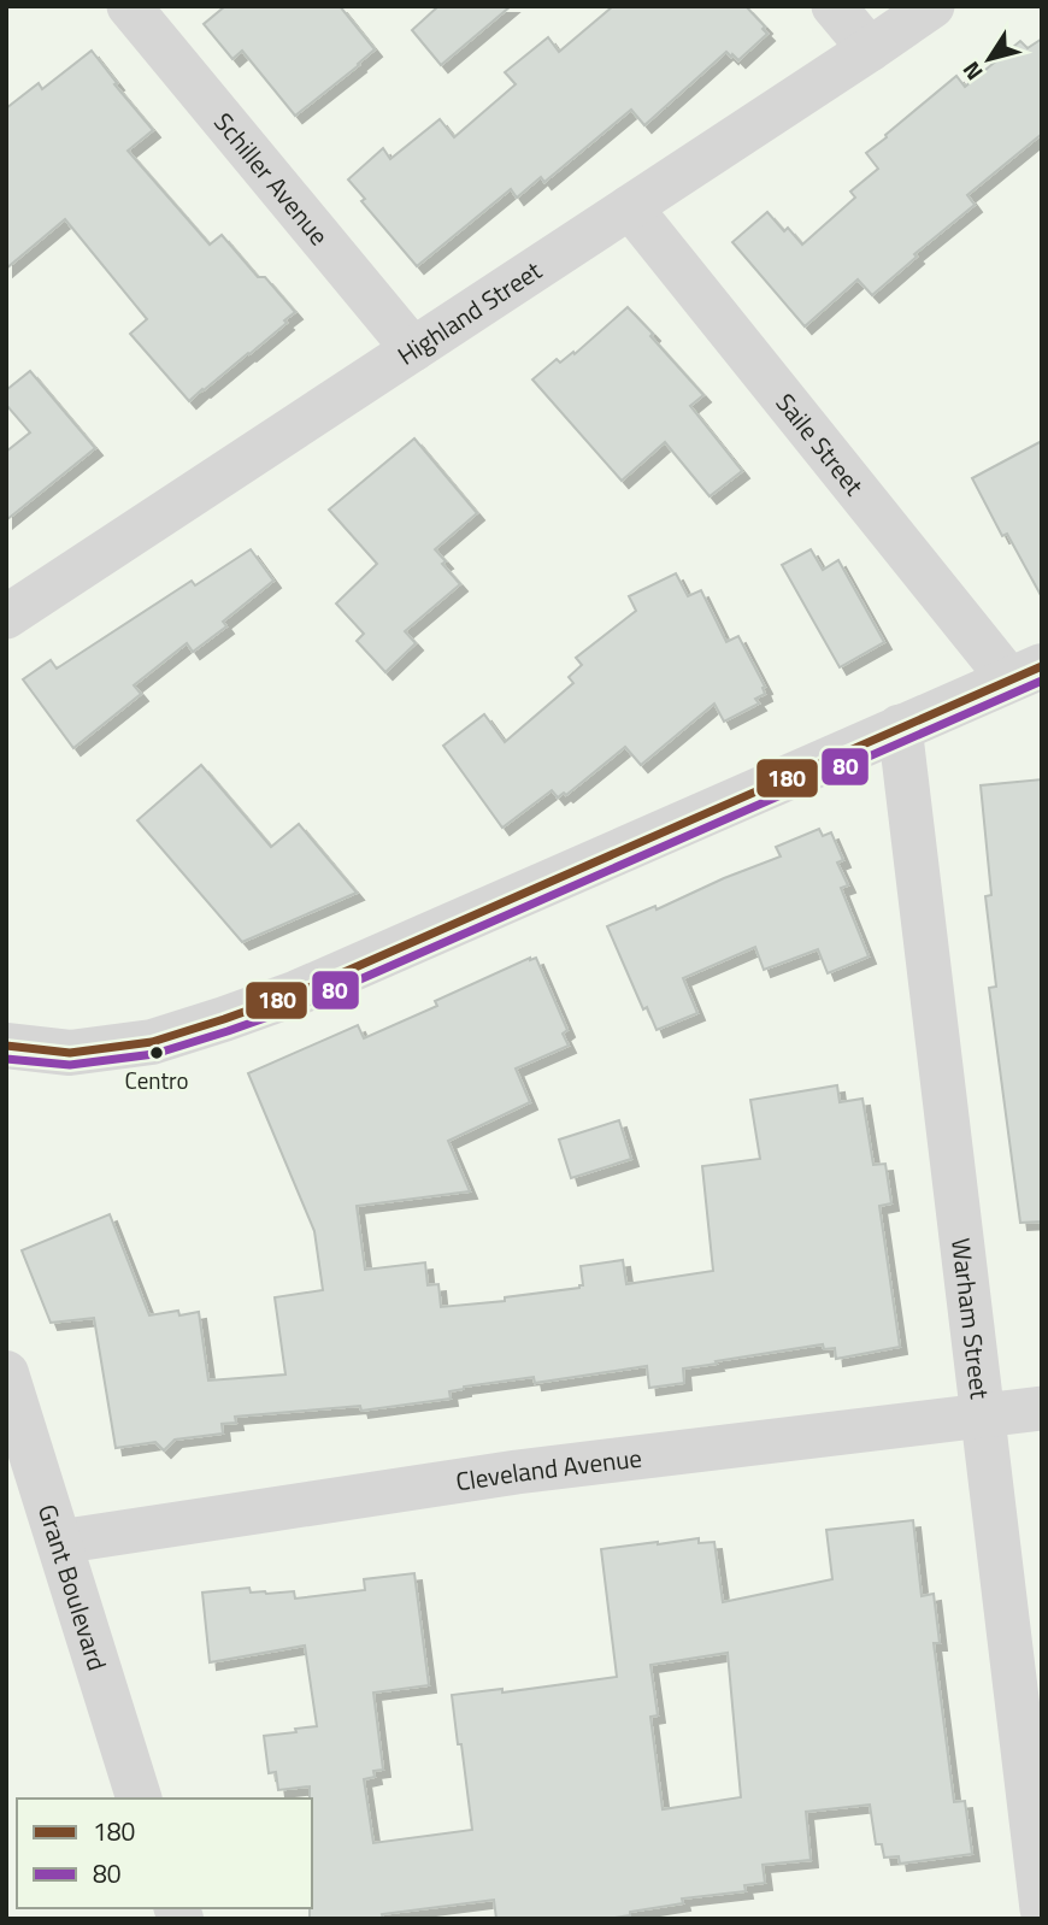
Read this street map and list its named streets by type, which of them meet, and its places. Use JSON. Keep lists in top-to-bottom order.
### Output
{
  "streets": {
    "street": [
      "Schiller Avenue",
      "Highland Street",
      "Saile Street",
      "Warham Street",
      "Cleveland Avenue",
      "Grant Boulevard"
    ]
  },
  "crossings": [
    ["Schiller Avenue", "Highland Street"],
    ["Highland Street", "Saile Street"],
    ["Warham Street", "Cleveland Avenue"],
    ["Cleveland Avenue", "Grant Boulevard"]
  ],
  "places": ["Centro"],
  "lines": ["transit line 180", "transit line 80"],
  "legend": ["180", "80"],
  "north": "bottom left"
}
